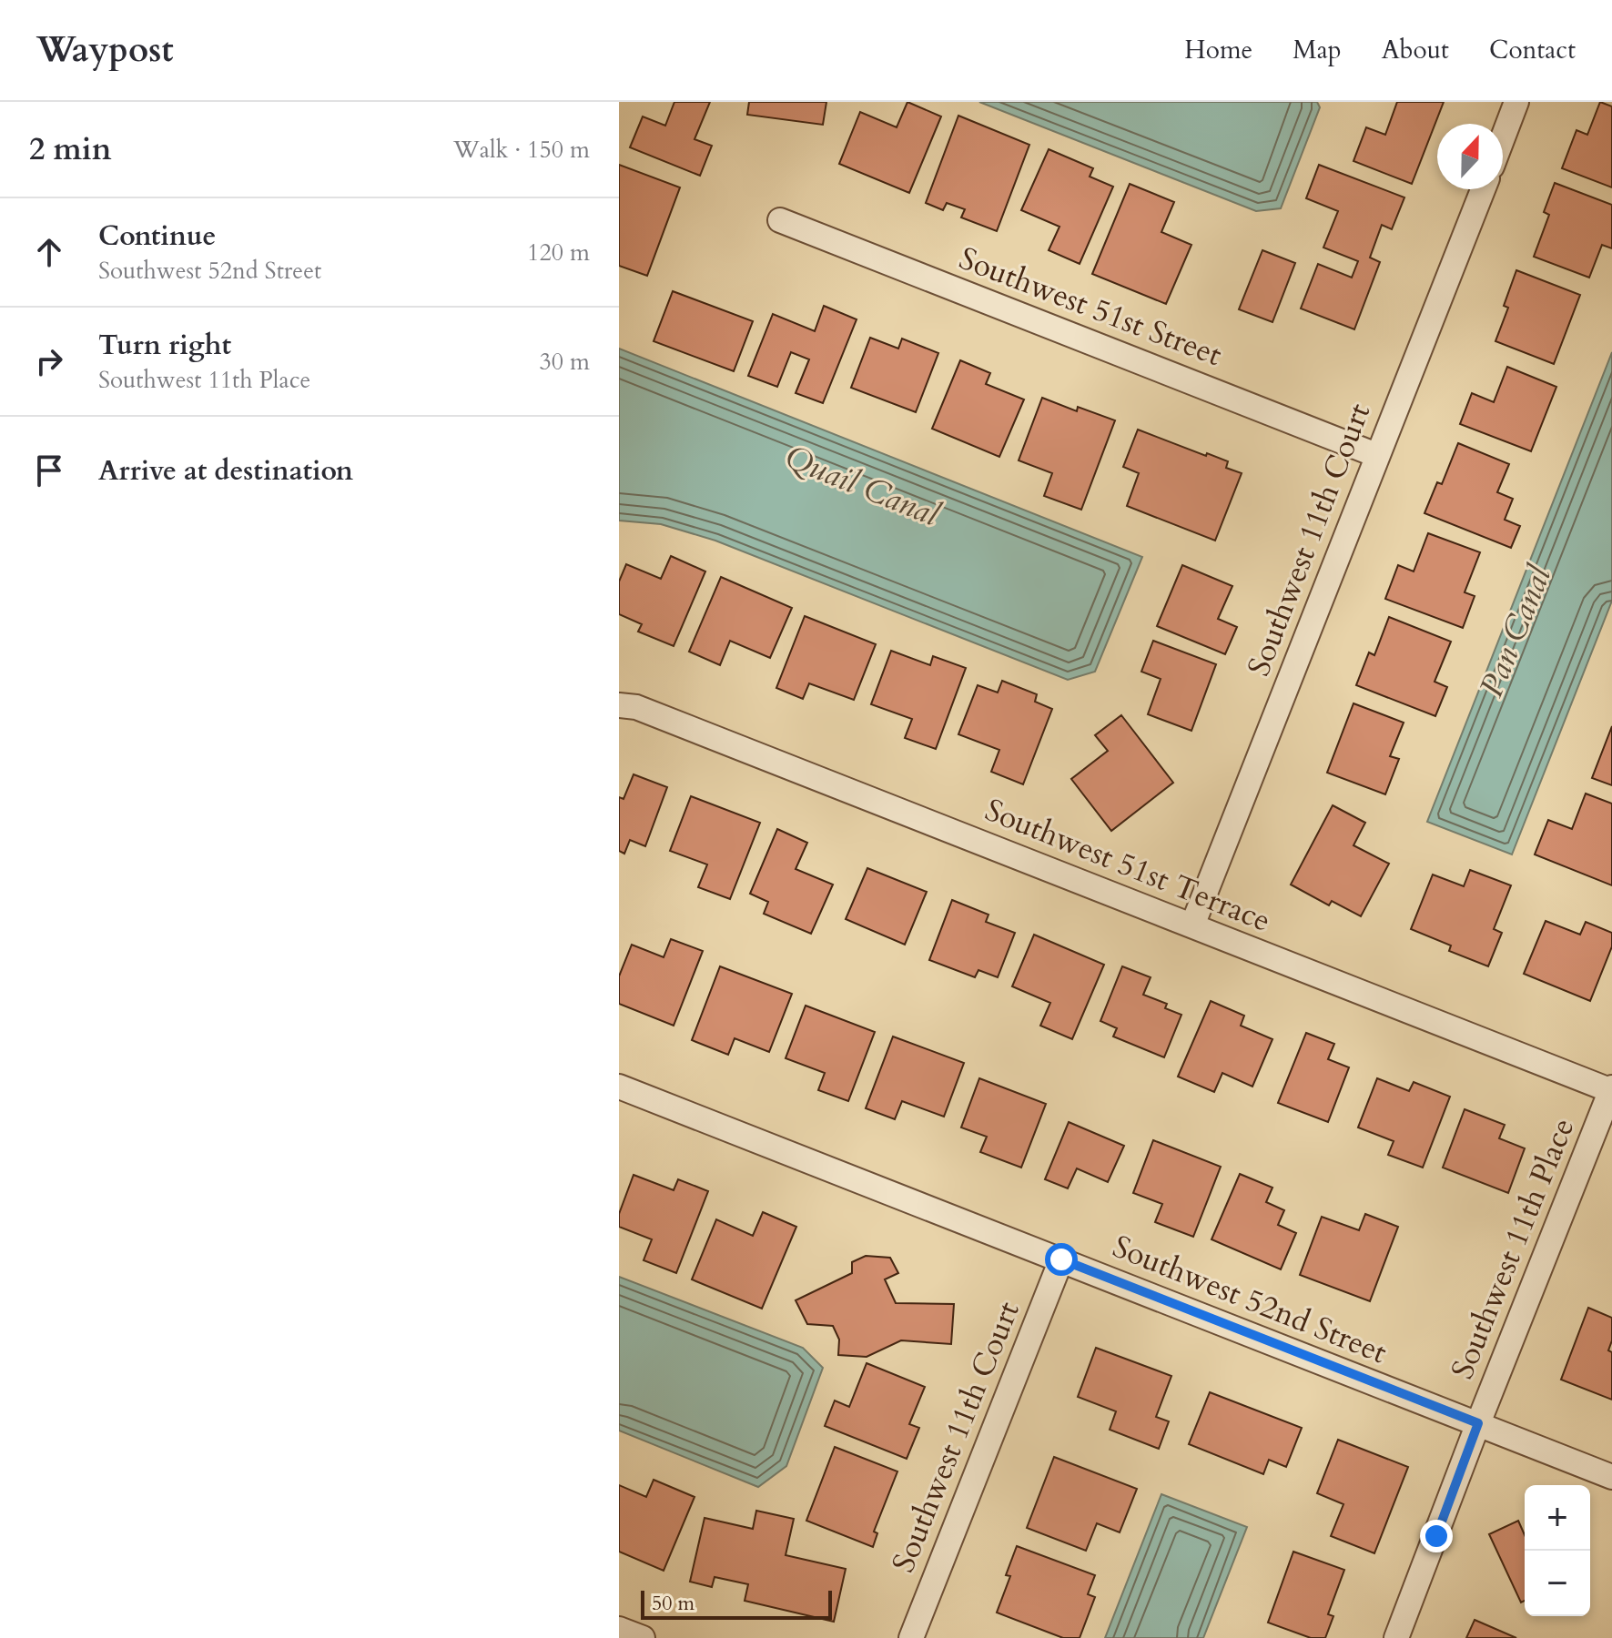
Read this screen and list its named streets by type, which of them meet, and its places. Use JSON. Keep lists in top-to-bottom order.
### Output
{
  "streets": {
    "street": [
      "Southwest 51st Street",
      "Southwest 11th Court",
      "Southwest 51st Terrace",
      "Southwest 11th Place",
      "Southwest 52nd Street"
    ]
  },
  "crossings": [
    ["Southwest 51st Street", "Southwest 11th Court"],
    ["Southwest 11th Court", "Southwest 51st Terrace"],
    ["Southwest 11th Court", "Southwest 52nd Street"],
    ["Southwest 51st Terrace", "Southwest 11th Place"],
    ["Southwest 11th Place", "Southwest 52nd Street"]
  ],
  "water": ["Quail Canal", "Pan Canal"],
  "scale_bar": "50 m",
  "north": "top",
  "page": {
    "header": "Waypost",
    "nav": [
      "Home",
      "Map",
      "About",
      "Contact"
    ],
    "heading": ["2 min", "Walk · 150 m"],
    "list": [
      ["Continue", "Southwest 52nd Street", "120 m"],
      ["Turn right", "Southwest 11th Place", "30 m"],
      "Arrive at destination"
    ],
    "map_buttons": ["+", "−"],
    "scale": "50 m"
  }
}
